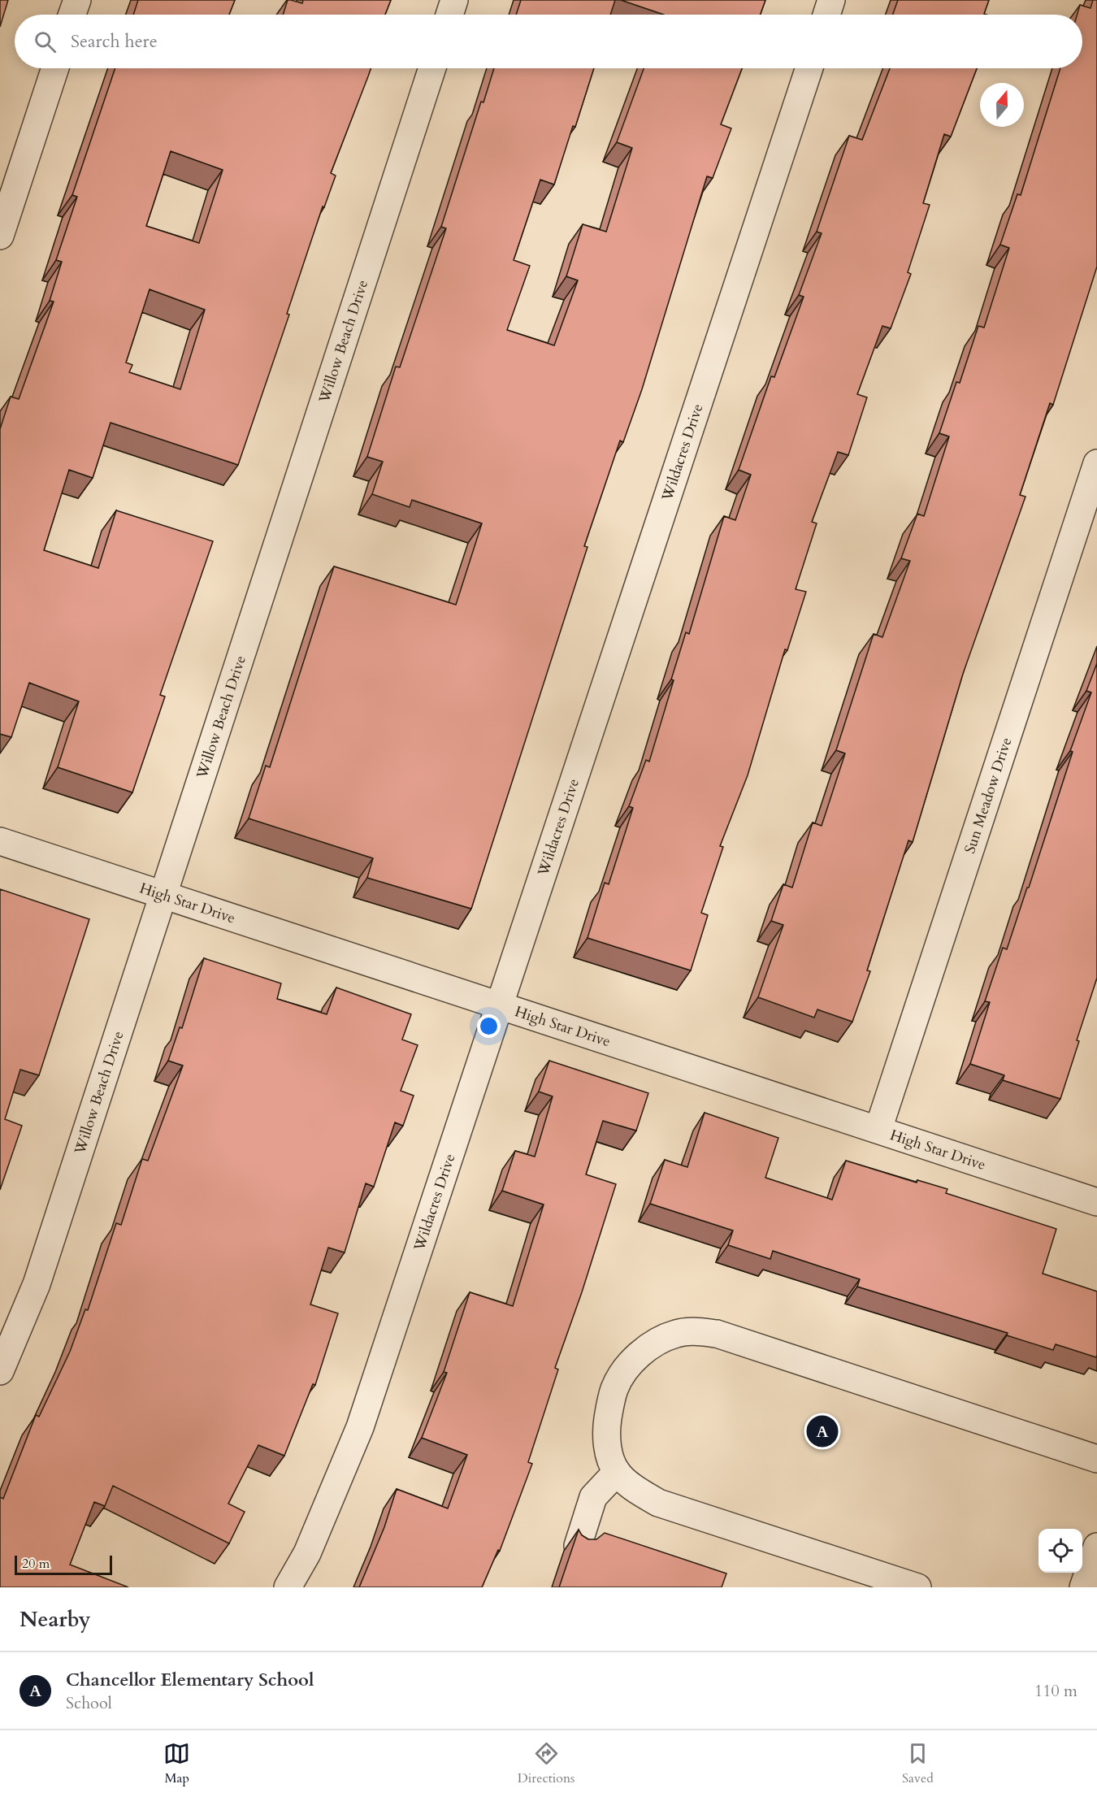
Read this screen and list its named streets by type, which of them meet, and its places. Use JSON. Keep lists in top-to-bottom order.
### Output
{
  "streets": {
    "street": [
      "Willow Beach Drive",
      "Wildacres Drive",
      "Sun Meadow Drive",
      "High Star Drive"
    ]
  },
  "crossings": [
    ["Willow Beach Drive", "High Star Drive"],
    ["Wildacres Drive", "High Star Drive"],
    ["Sun Meadow Drive", "High Star Drive"]
  ],
  "scale_bar": "20 m",
  "north": "top",
  "page": {
    "search": "Search here",
    "pins": "A",
    "scale": "20 m",
    "heading": "Nearby",
    "list": [
      {
        "mark": "A",
        "name": "Chancellor Elementary School",
        "note": "School",
        "value": "110 m"
      }
    ],
    "nav": ["Map", "Directions", "Saved"]
  }
}
